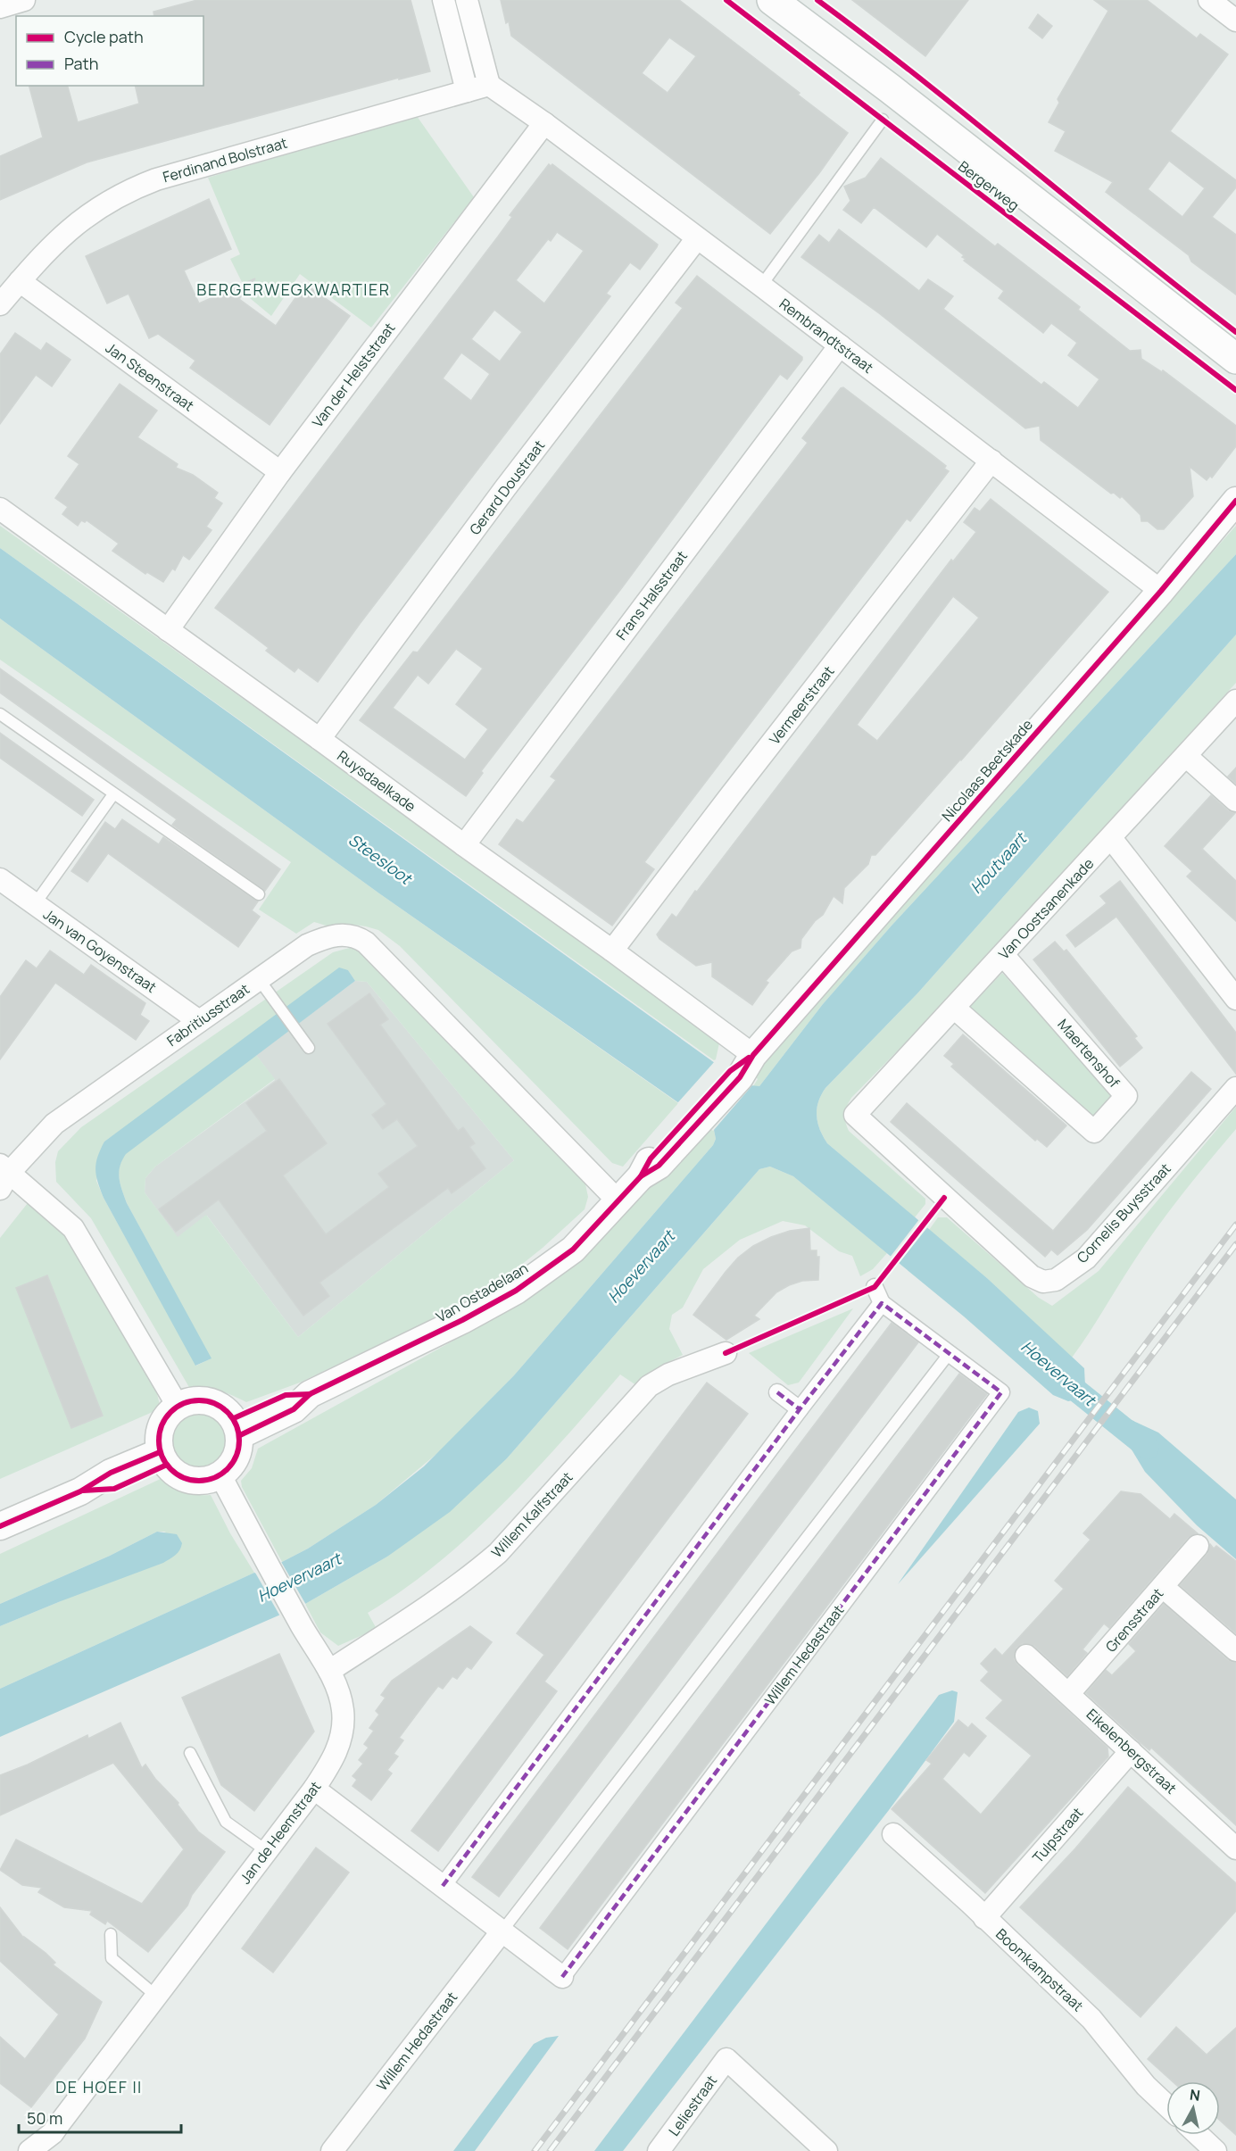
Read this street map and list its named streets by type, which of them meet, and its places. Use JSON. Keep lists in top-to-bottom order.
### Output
{
  "streets": {
    "main road": ["Bergerweg"],
    "street": [
      "Ferdinand Bolstraat",
      "Rembrandtstraat",
      "Van der Helststraat",
      "Jan Steenstraat",
      "Gerard Doustraat",
      "Frans Halsstraat",
      "Vermeerstraat",
      "Nicolaas Beetskade",
      "Ruysdaelkade",
      "Van Oostsanenkade",
      "Jan van Goyenstraat",
      "Fabritiusstraat",
      "Maertenshof",
      "Cornelis Buysstraat",
      "Van Ostadelaan",
      "Willem Kalfstraat",
      "Grensstraat",
      "Willem Hedastraat",
      "Eikelenbergstraat",
      "Jan de Heemstraat",
      "Tulpstraat",
      "Boomkampstraat",
      "Leliestraat"
    ]
  },
  "crossings": [
    ["Ferdinand Bolstraat", "Rembrandtstraat"],
    ["Ferdinand Bolstraat", "Jan Steenstraat"],
    ["Rembrandtstraat", "Van der Helststraat"],
    ["Rembrandtstraat", "Gerard Doustraat"],
    ["Rembrandtstraat", "Frans Halsstraat"],
    ["Rembrandtstraat", "Vermeerstraat"],
    ["Rembrandtstraat", "Nicolaas Beetskade"],
    ["Van der Helststraat", "Jan Steenstraat"],
    ["Van der Helststraat", "Ruysdaelkade"],
    ["Gerard Doustraat", "Ruysdaelkade"],
    ["Frans Halsstraat", "Ruysdaelkade"],
    ["Vermeerstraat", "Ruysdaelkade"],
    ["Nicolaas Beetskade", "Ruysdaelkade"],
    ["Nicolaas Beetskade", "Van Ostadelaan"],
    ["Ruysdaelkade", "Van Ostadelaan"],
    ["Van Oostsanenkade", "Maertenshof"],
    ["Van Oostsanenkade", "Cornelis Buysstraat"],
    ["Jan van Goyenstraat", "Fabritiusstraat"],
    ["Fabritiusstraat", "Van Ostadelaan"],
    ["Fabritiusstraat", "Jan de Heemstraat"],
    ["Van Ostadelaan", "Jan de Heemstraat"],
    ["Willem Kalfstraat", "Jan de Heemstraat"],
    ["Grensstraat", "Eikelenbergstraat"],
    ["Willem Hedastraat", "Jan de Heemstraat"],
    ["Eikelenbergstraat", "Tulpstraat"],
    ["Tulpstraat", "Boomkampstraat"]
  ],
  "districts": ["BERGERWEGKWARTIER", "DE HOEF II"],
  "water": ["Steesloot", "Houtvaart", "Hoevervaart"],
  "legend": ["Cycle path", "Path"],
  "scale_bar": "50 m",
  "north": "top"
}
